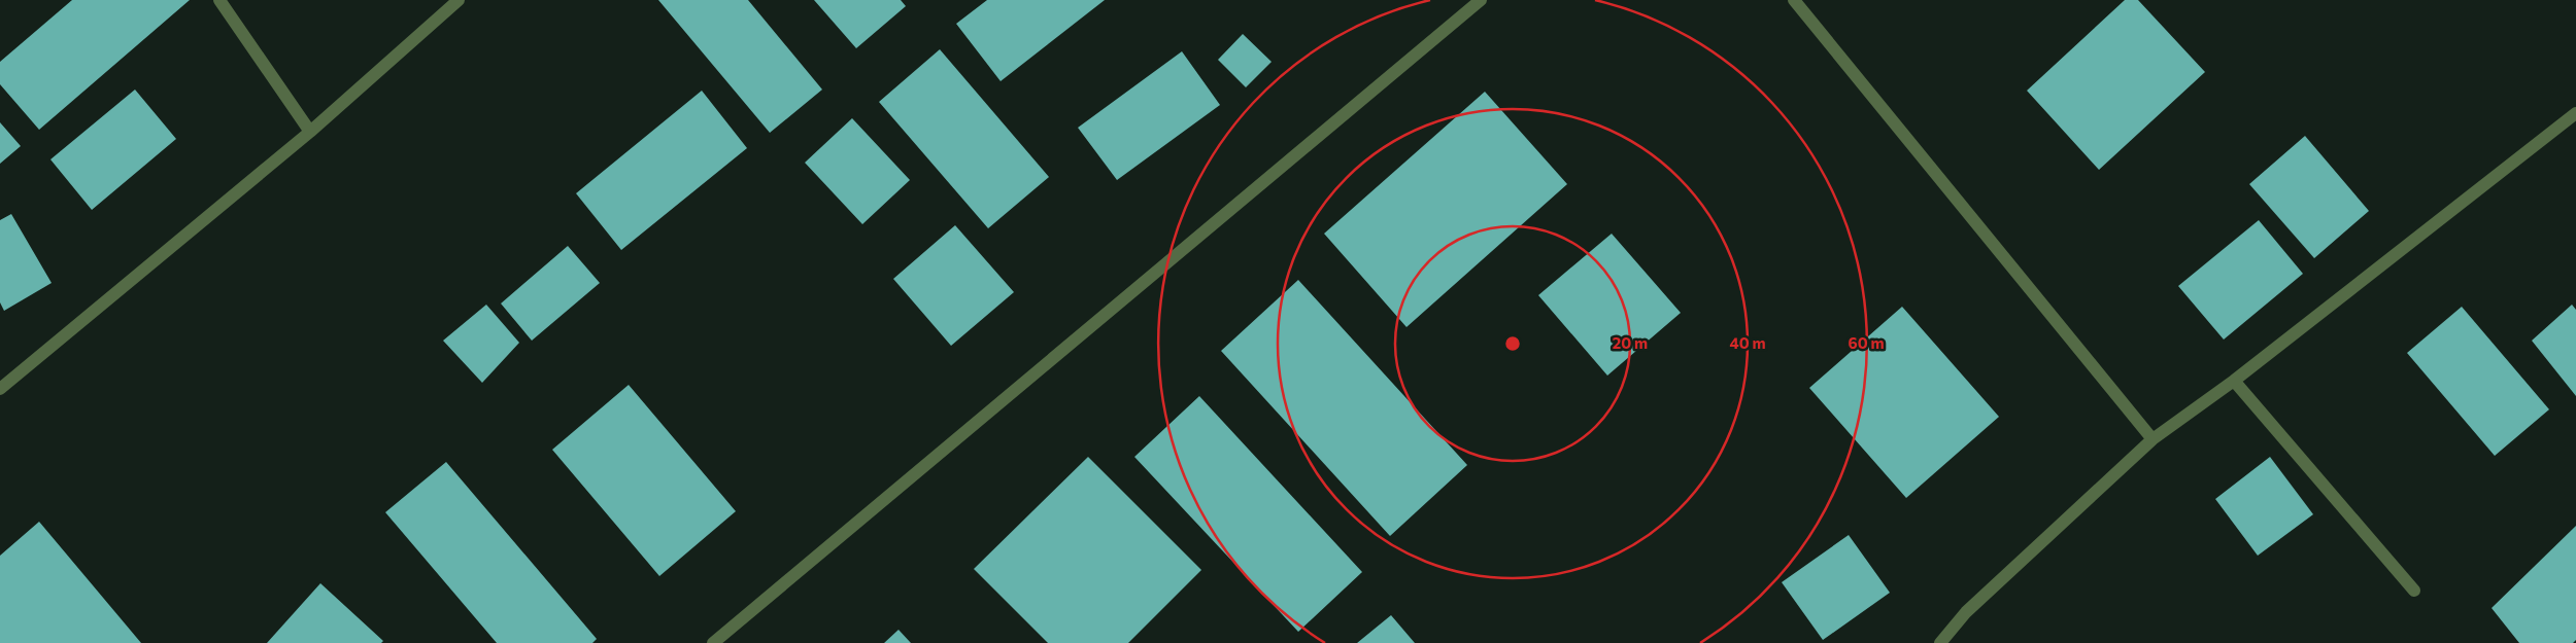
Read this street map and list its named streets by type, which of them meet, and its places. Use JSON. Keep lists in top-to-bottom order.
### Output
{
  "rings": ["20 m", "40 m", "60 m"]
}
